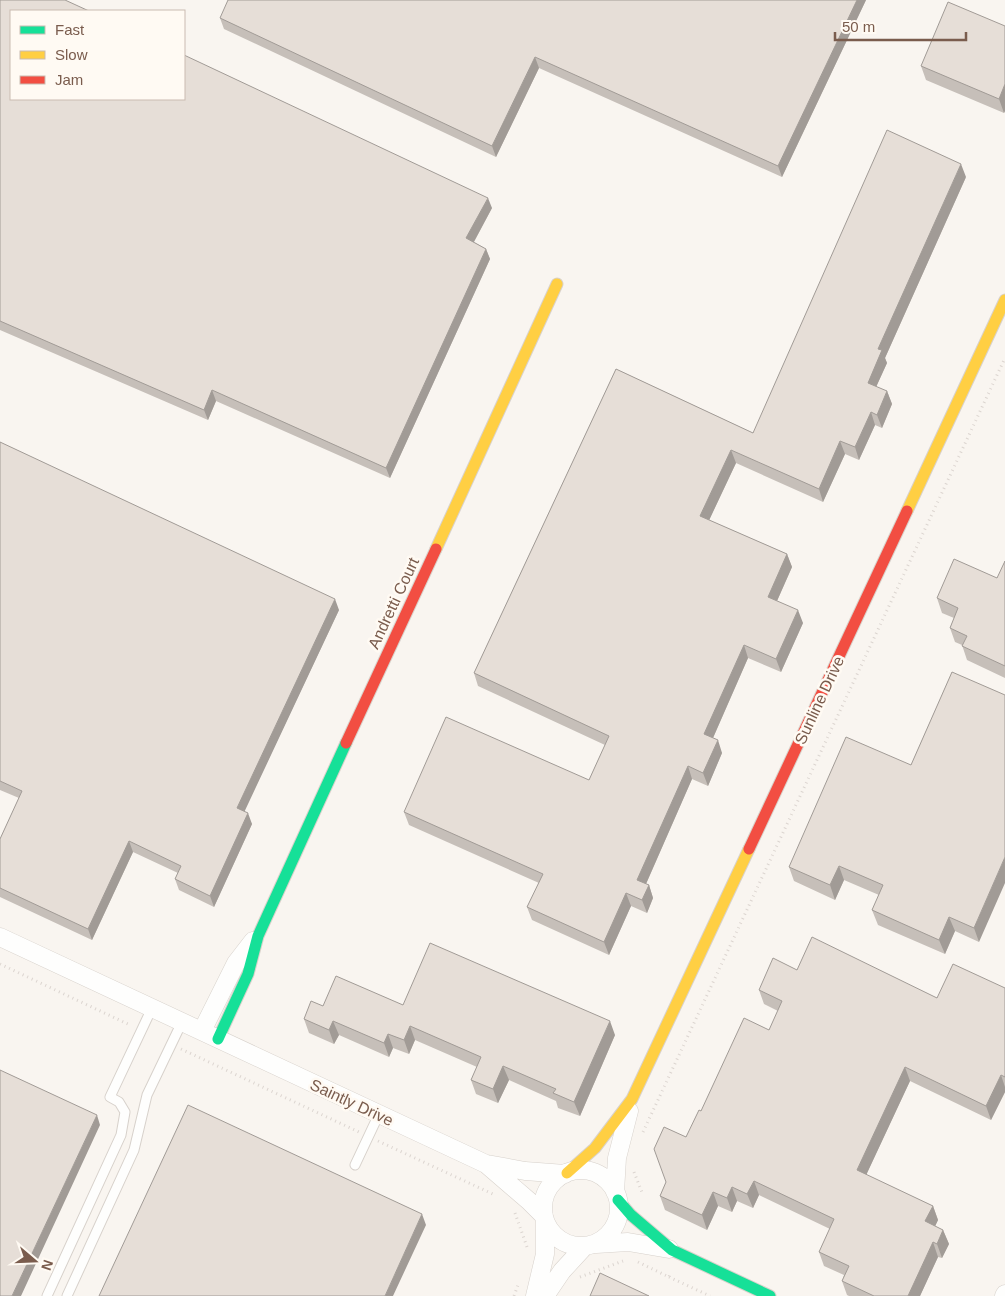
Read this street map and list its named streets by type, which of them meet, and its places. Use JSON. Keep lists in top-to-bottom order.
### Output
{
  "streets": {
    "street": ["Andretti Court", "Sunline Drive", "Saintly Drive"]
  },
  "crossings": [
    ["Sunline Drive", "Saintly Drive"]
  ],
  "legend": ["Fast", "Slow", "Jam"],
  "scale_bar": "50 m",
  "north": "right"
}
